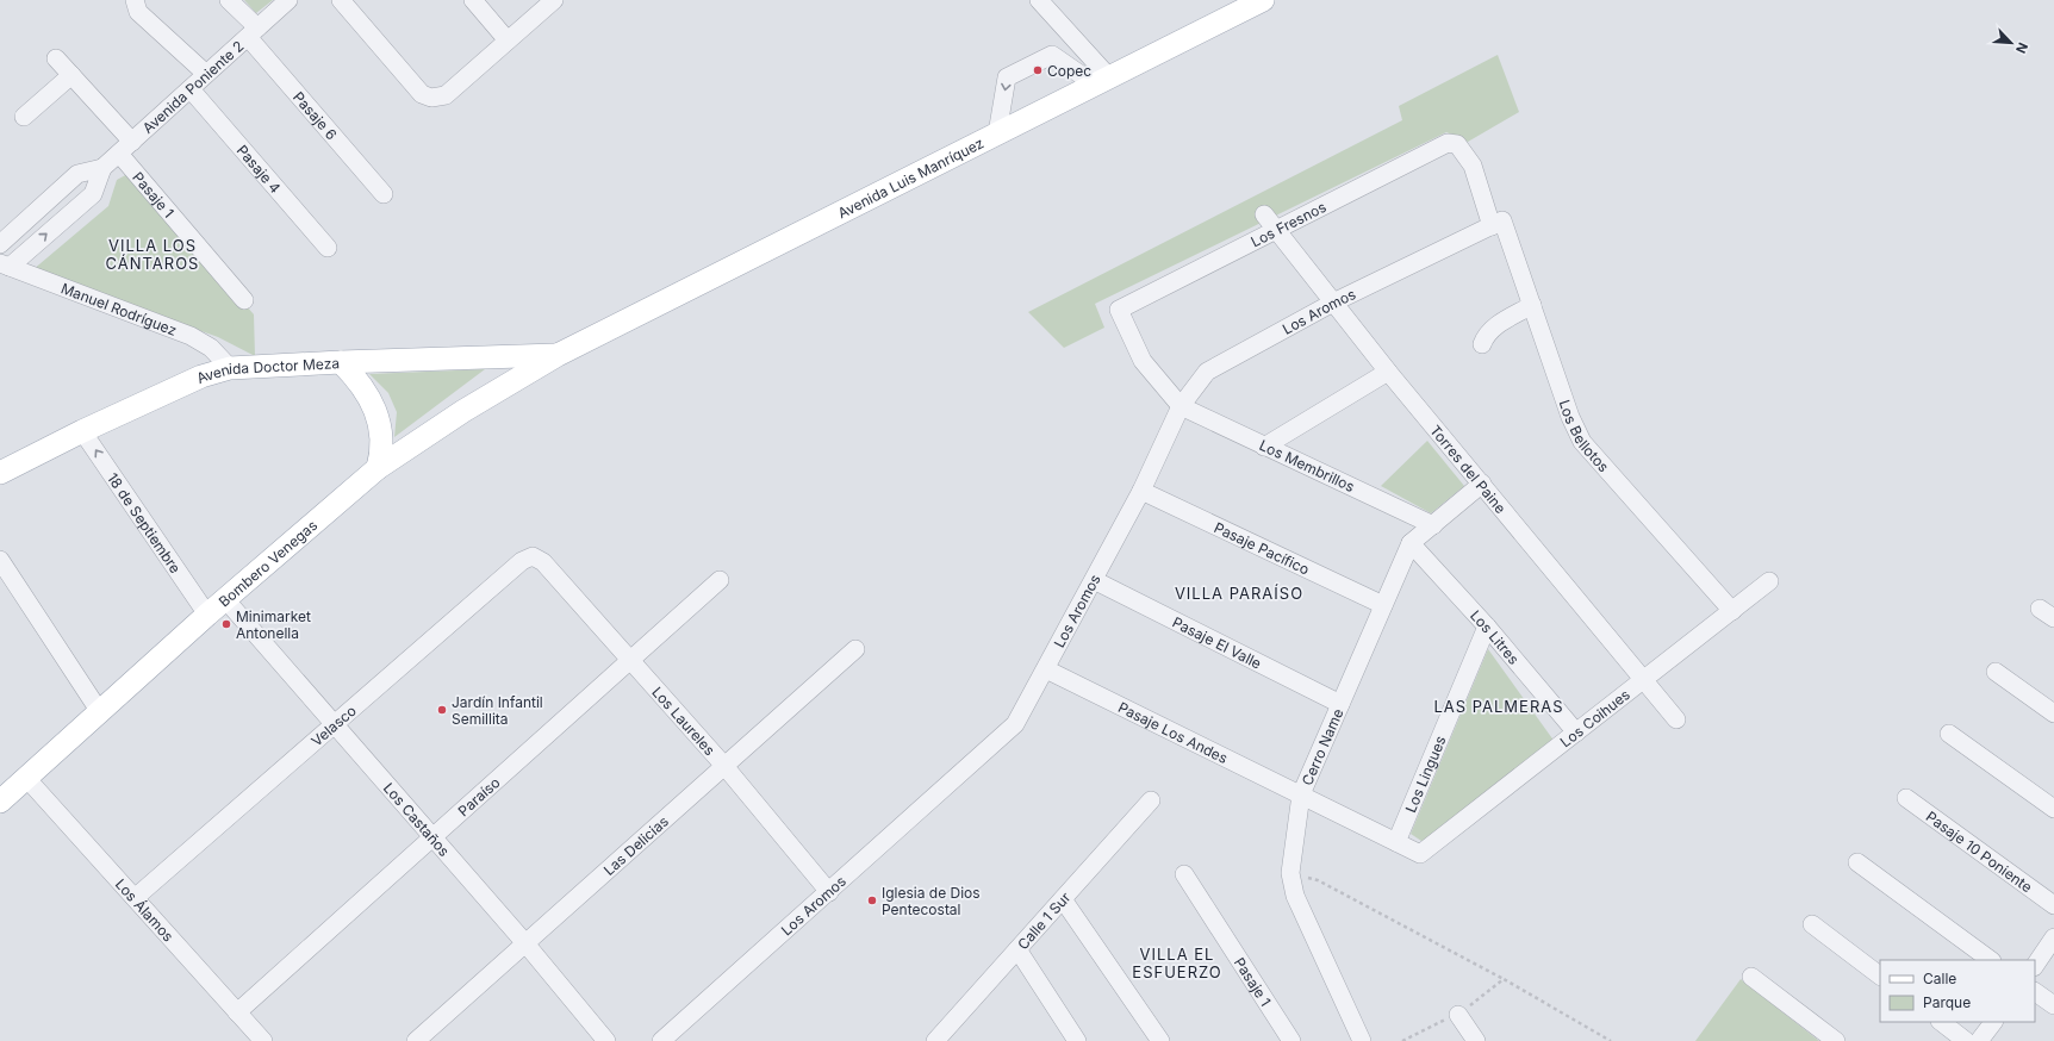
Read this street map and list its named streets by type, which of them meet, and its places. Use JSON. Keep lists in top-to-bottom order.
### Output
{
  "streets": {
    "main road": ["Avenida Luis Manríquez", "Avenida Doctor Meza", "Bombero Venegas"],
    "street": [
      "Avenida Poniente 2",
      "Pasaje 6",
      "Pasaje 4",
      "Pasaje 1",
      "Los Fresnos",
      "Manuel Rodríguez",
      "Los Aromos",
      "Los Bellotos",
      "Los Membrillos",
      "Torres del Paine",
      "18 de Septiembre",
      "Pasaje Pacífico",
      "Los Litres",
      "Pasaje El Valle",
      "Los Coihues",
      "Los Laureles",
      "Velasco",
      "Pasaje Los Andes",
      "Cerro Name",
      "Los Lingues",
      "Paraíso",
      "Los Castaños",
      "Las Delicias",
      "Pasaje 10 Poniente",
      "Los Álamos",
      "Calle 1 Sur"
    ]
  },
  "crossings": [
    ["Avenida Poniente 2", "Pasaje 6"],
    ["Avenida Poniente 2", "Pasaje 4"],
    ["Avenida Poniente 2", "Pasaje 1"],
    ["Avenida Poniente 2", "Manuel Rodríguez"],
    ["Avenida Luis Manríquez", "Avenida Doctor Meza"],
    ["Avenida Luis Manríquez", "Bombero Venegas"],
    ["Los Fresnos", "Los Aromos"],
    ["Los Fresnos", "Los Bellotos"],
    ["Los Fresnos", "Los Membrillos"],
    ["Los Fresnos", "Torres del Paine"],
    ["Manuel Rodríguez", "Avenida Doctor Meza"],
    ["Los Aromos", "Los Bellotos"],
    ["Los Aromos", "Los Membrillos"],
    ["Los Aromos", "Torres del Paine"],
    ["Los Aromos", "Pasaje Pacífico"],
    ["Los Aromos", "Pasaje El Valle"],
    ["Los Aromos", "Los Laureles"],
    ["Los Aromos", "Pasaje Los Andes"],
    ["Avenida Doctor Meza", "18 de Septiembre"],
    ["Avenida Doctor Meza", "Bombero Venegas"],
    ["Los Bellotos", "Los Coihues"],
    ["Los Membrillos", "Cerro Name"],
    ["Torres del Paine", "Los Coihues"],
    ["Torres del Paine", "Cerro Name"],
    ["18 de Septiembre", "Bombero Venegas"],
    ["Pasaje Pacífico", "Cerro Name"],
    ["Bombero Venegas", "Los Castaños"],
    ["Bombero Venegas", "Los Álamos"],
    ["Los Litres", "Los Coihues"],
    ["Los Litres", "Cerro Name"],
    ["Los Litres", "Los Lingues"],
    ["Pasaje El Valle", "Cerro Name"],
    ["Los Coihues", "Pasaje Los Andes"],
    ["Los Laureles", "Velasco"],
    ["Los Laureles", "Paraíso"],
    ["Los Laureles", "Las Delicias"],
    ["Velasco", "Los Castaños"],
    ["Velasco", "Los Álamos"],
    ["Pasaje Los Andes", "Cerro Name"],
    ["Pasaje Los Andes", "Los Lingues"],
    ["Paraíso", "Los Castaños"],
    ["Paraíso", "Los Álamos"],
    ["Los Castaños", "Las Delicias"]
  ],
  "districts": [
    "VILLA LOS CÁNTAROS",
    "VILLA PARAÍSO",
    "LAS PALMERAS",
    "VILLA EL ESFUERZO"
  ],
  "places": [
    "Copec",
    "Minimarket Antonella",
    "Jardín Infantil Semillita",
    "Iglesia de Dios Pentecostal"
  ],
  "legend": ["Calle", "Parque"],
  "north": "bottom right"
}
